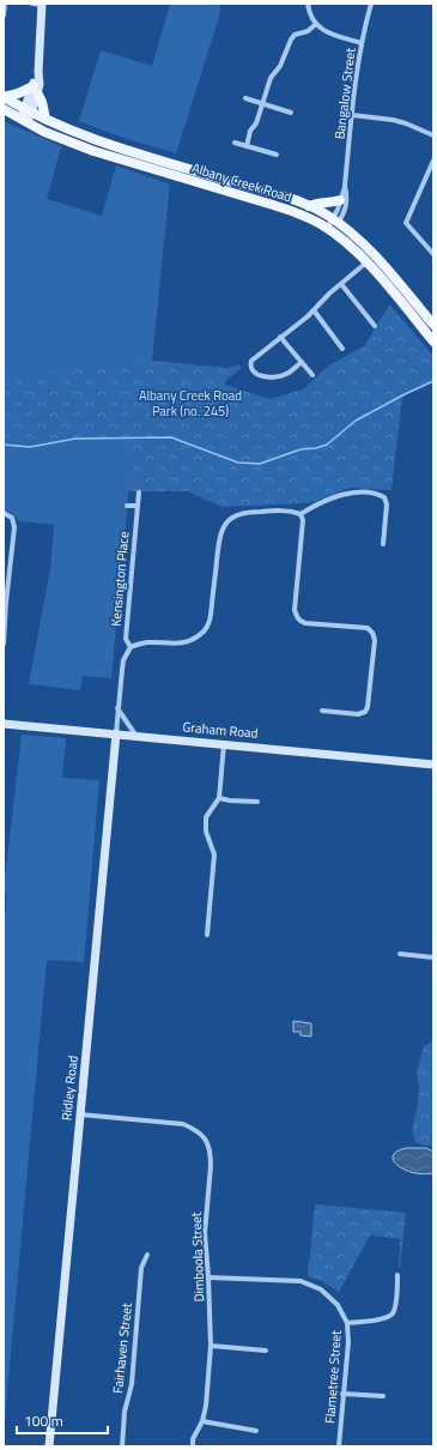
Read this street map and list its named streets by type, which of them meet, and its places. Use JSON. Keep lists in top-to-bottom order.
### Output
{
  "streets": {
    "main road": ["Albany Creek Road"],
    "street": [
      "Bangalow Street",
      "Kensington Place",
      "Graham Road",
      "Ridley Road",
      "Dimboola Street",
      "Fairhaven Street",
      "Flametree Street"
    ]
  },
  "crossings": [
    ["Bangalow Street", "Albany Creek Road"],
    ["Kensington Place", "Graham Road"],
    ["Kensington Place", "Ridley Road"],
    ["Graham Road", "Ridley Road"],
    ["Ridley Road", "Dimboola Street"],
    ["Dimboola Street", "Flametree Street"]
  ],
  "parks": ["Albany Creek Road Park (no. 245)"],
  "scale_bar": "100 m"
}
